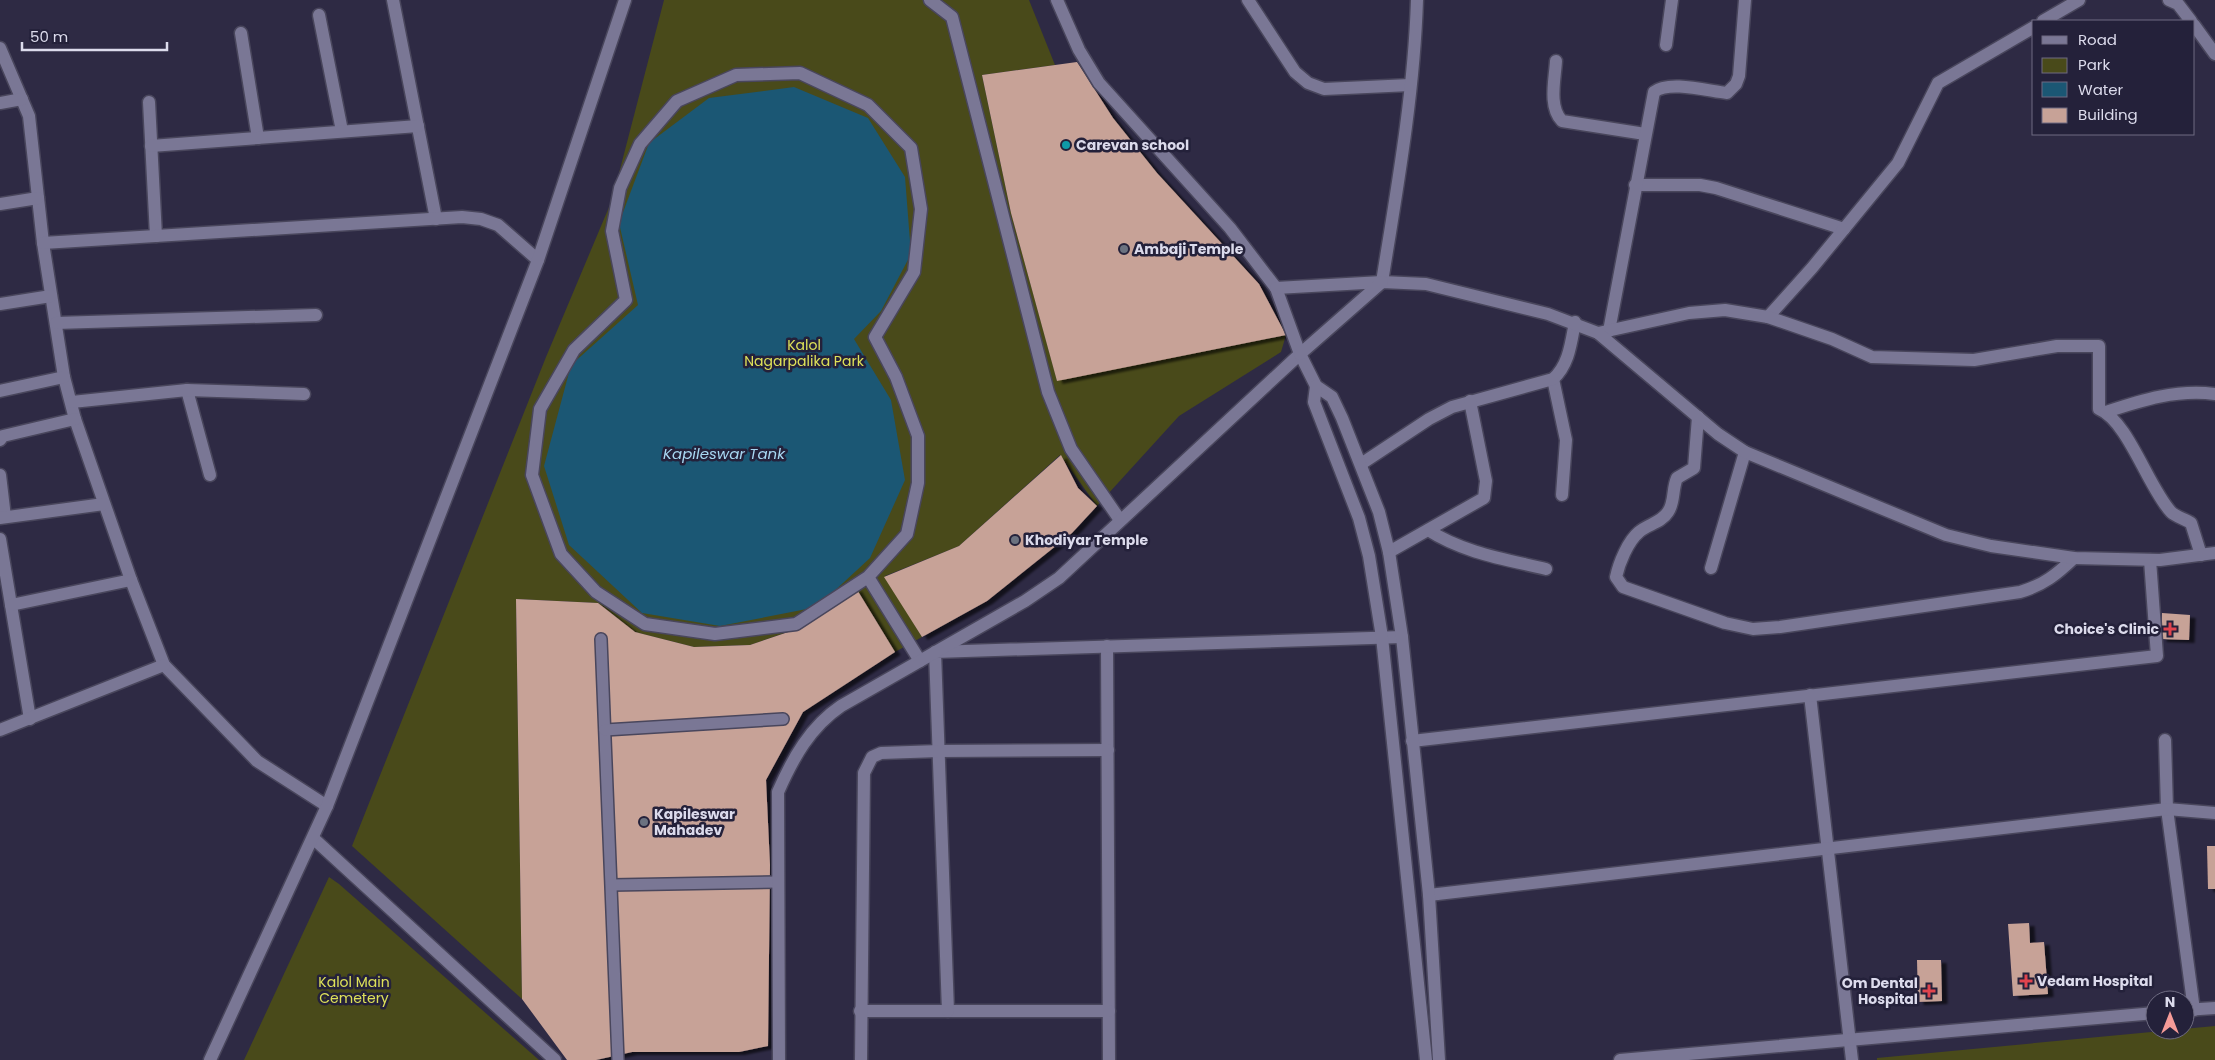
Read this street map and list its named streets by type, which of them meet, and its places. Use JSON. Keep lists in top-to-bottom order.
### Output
{
  "water": ["Kapileswar Tank"],
  "parks": ["Kalol Nagarpalika Park", "Kalol Main Cemetery"],
  "places": {
    "other": [
      "Carevan school",
      "Ambaji Temple",
      "Khodiyar Temple",
      "Kapileswar Mahadev"
    ],
    "health": ["Choice's Clinic", "Vedam Hospital", "Om Dental Hospital"]
  },
  "legend": [
    "Road",
    "Park",
    "Water",
    "Building"
  ],
  "scale_bar": "50 m",
  "north": "top"
}
